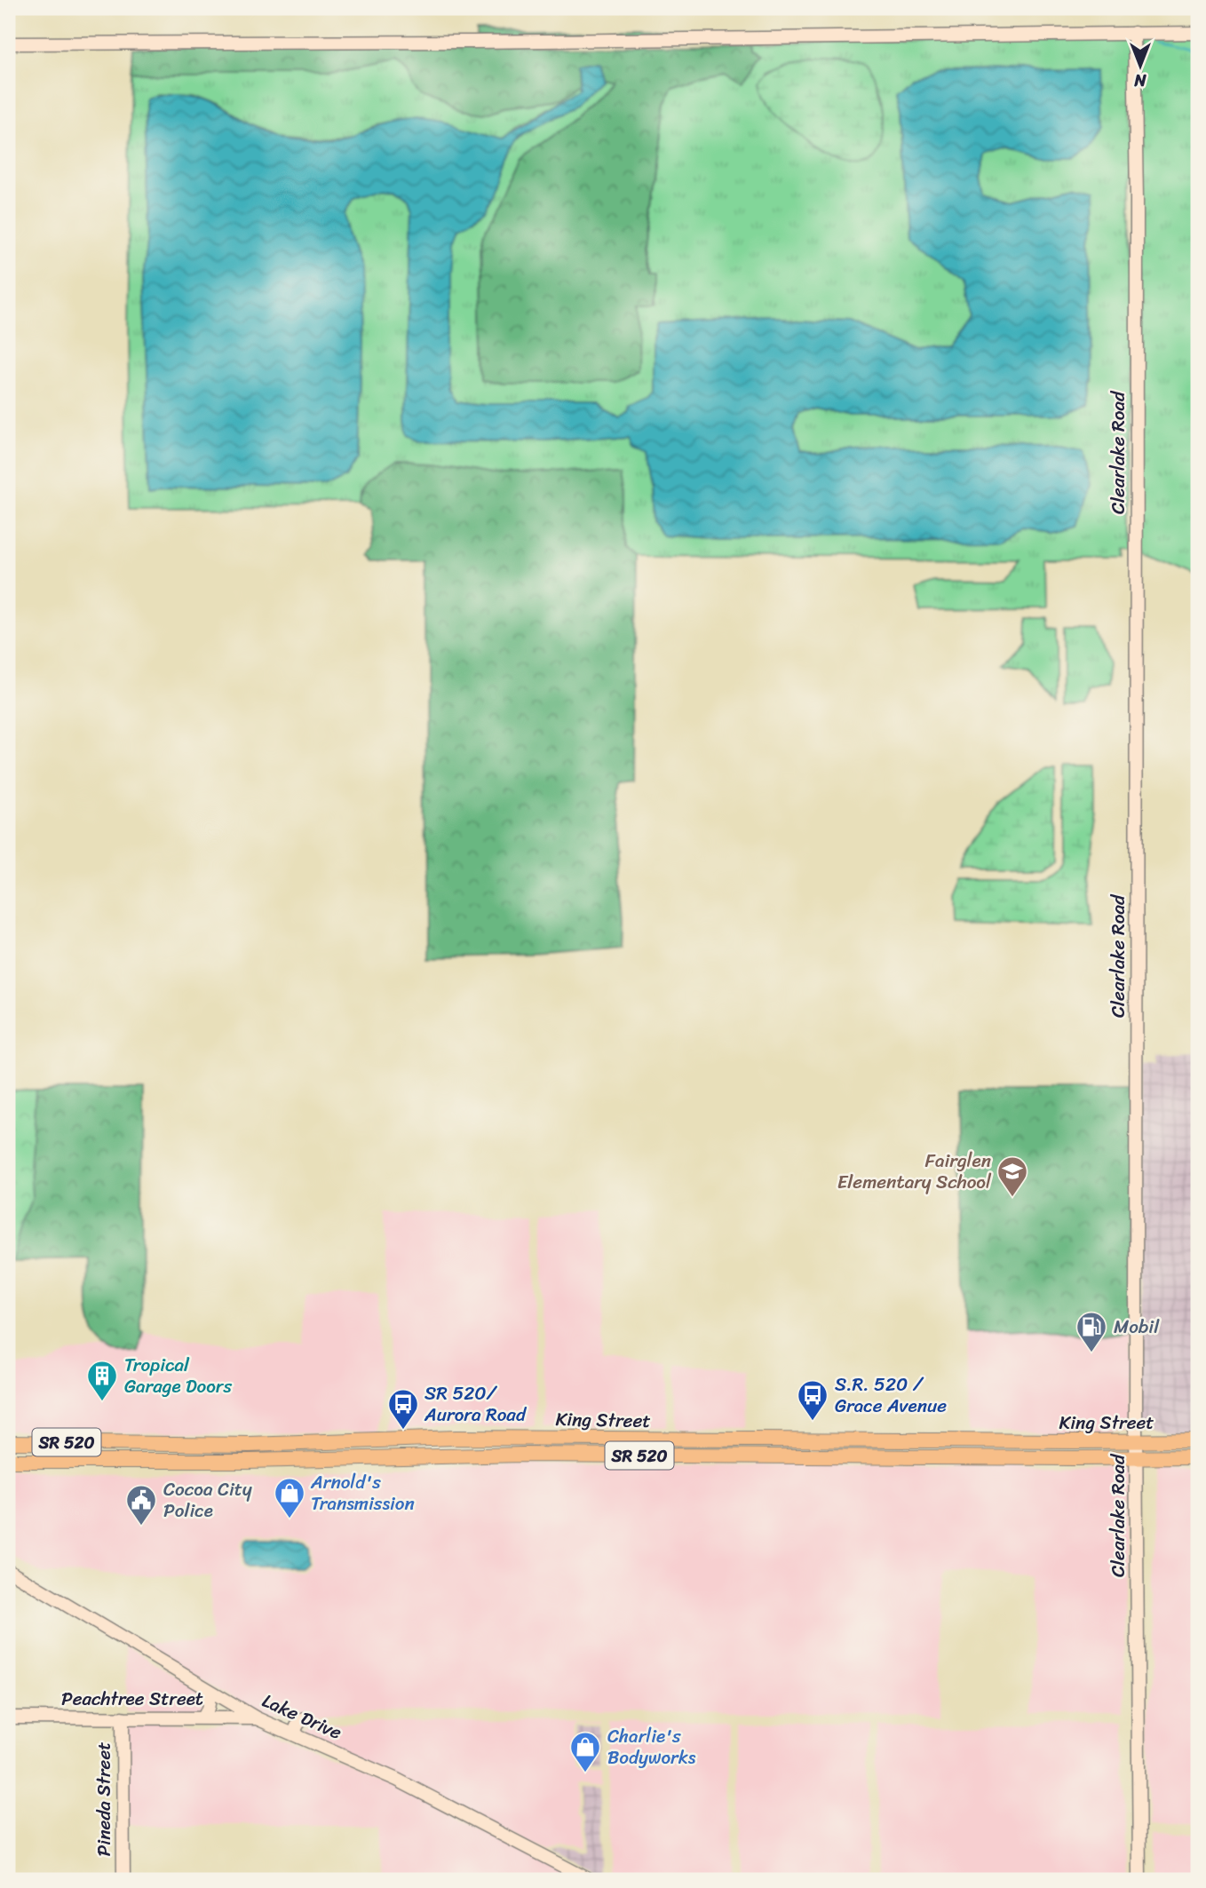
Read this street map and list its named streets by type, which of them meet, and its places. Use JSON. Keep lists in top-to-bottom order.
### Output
{
  "streets": {
    "main road": ["King Street", "SR 520"],
    "street": [
      "Clearlake Road",
      "Peachtree Street",
      "Lake Drive",
      "Pineda Street"
    ]
  },
  "crossings": [
    ["Clearlake Road", "King Street"],
    ["Peachtree Street", "Lake Drive"],
    ["Peachtree Street", "Pineda Street"]
  ],
  "places": {
    "school or university": ["Fairglen Elementary School"],
    "fuel station": ["Mobil"],
    "building": ["Tropical Garage Doors"],
    "bus stop": ["S.R. 520 / Grace Avenue", "SR 520/ Aurora Road"],
    "shop": ["Arnold's Transmission", "Charlie's Bodyworks"],
    "public building": ["Cocoa City Police"]
  },
  "north": "bottom"
}
